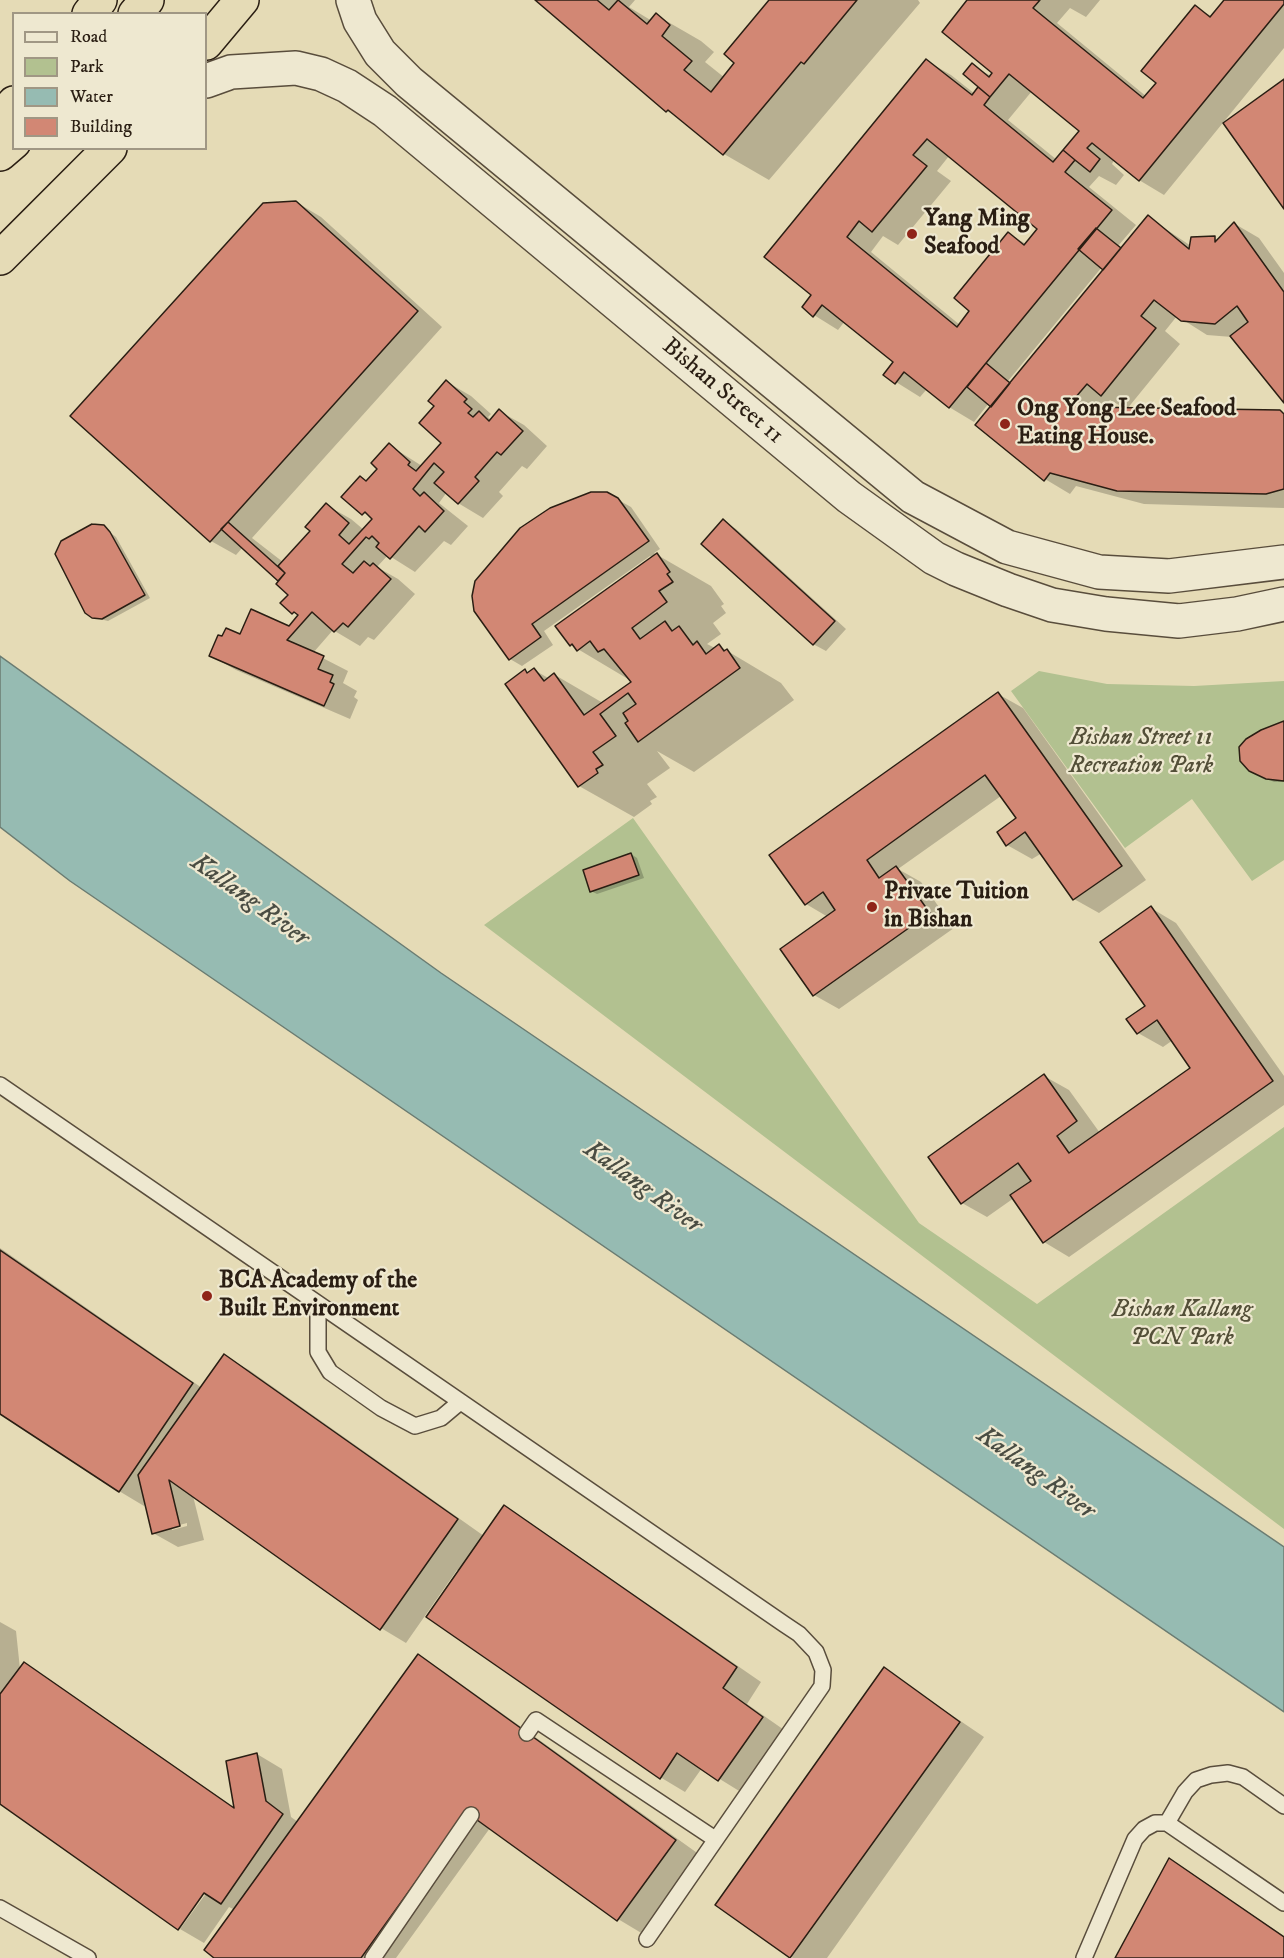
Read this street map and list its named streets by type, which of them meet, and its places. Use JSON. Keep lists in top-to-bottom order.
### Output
{
  "streets": {
    "street": ["Bishan Street 11"]
  },
  "water": ["Kallang River"],
  "parks": ["Bishan Street 11 Recreation Park", "Bishan Kallang PCN Park"],
  "places": [
    "Yang Ming Seafood",
    "Ong Yong Lee Seafood Eating House.",
    "Private Tuition in Bishan",
    "BCA Academy of the Built Environment"
  ],
  "legend": [
    "Road",
    "Park",
    "Water",
    "Building"
  ]
}
